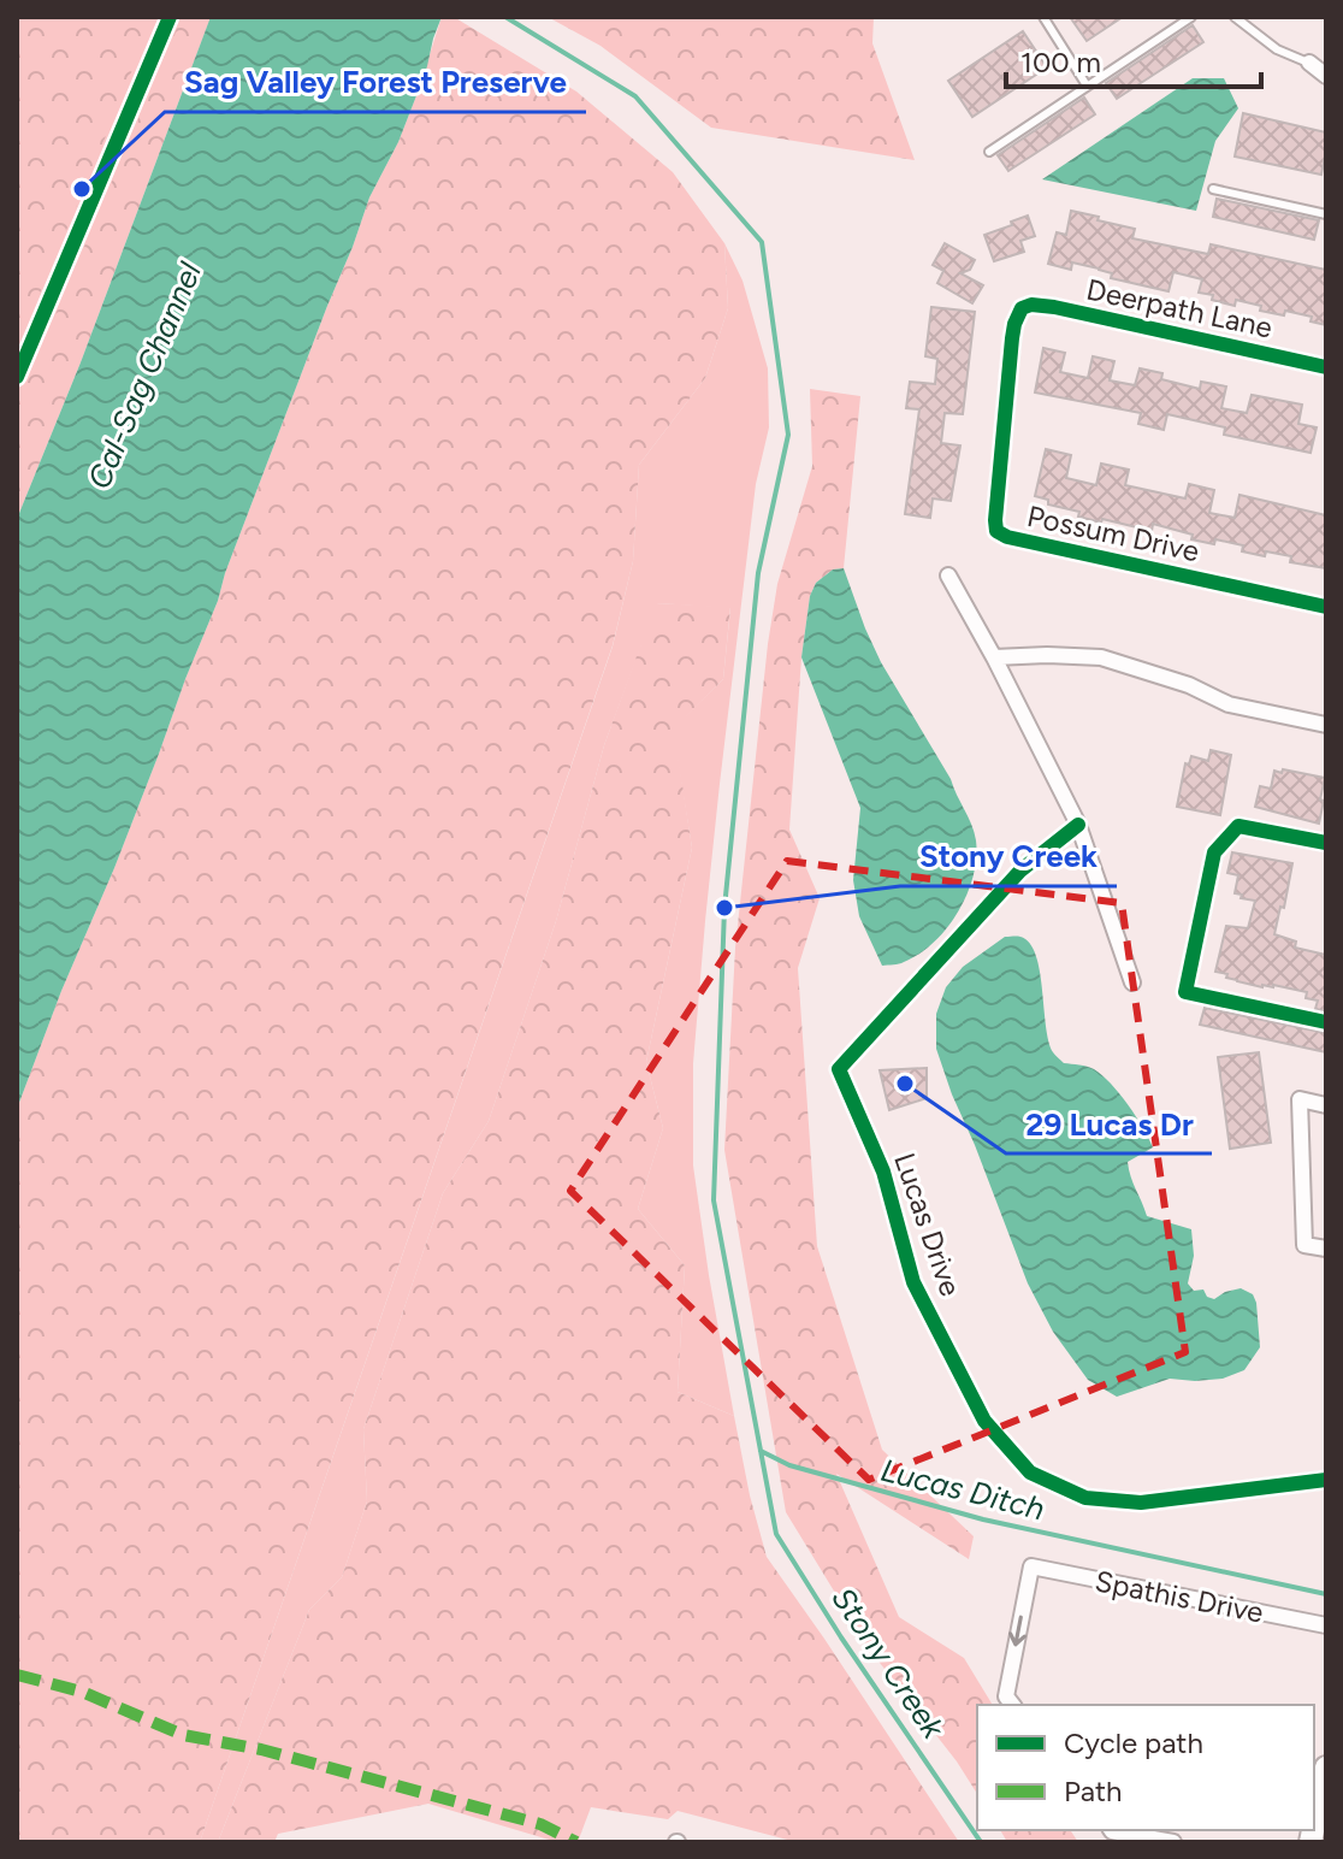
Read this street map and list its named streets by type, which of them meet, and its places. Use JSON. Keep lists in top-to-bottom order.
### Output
{
  "streets": {
    "street": [
      "Deerpath Lane",
      "Possum Drive",
      "Lucas Drive",
      "Spathis Drive"
    ]
  },
  "crossings": [
    ["Deerpath Lane", "Possum Drive"]
  ],
  "water": ["Cal-Sag Channel", "Lucas Ditch", "Stony Creek"],
  "places": ["Sag Valley Forest Preserve", "Stony Creek", "29 Lucas Dr"],
  "legend": ["Cycle path", "Path"],
  "scale_bar": "100 m"
}
